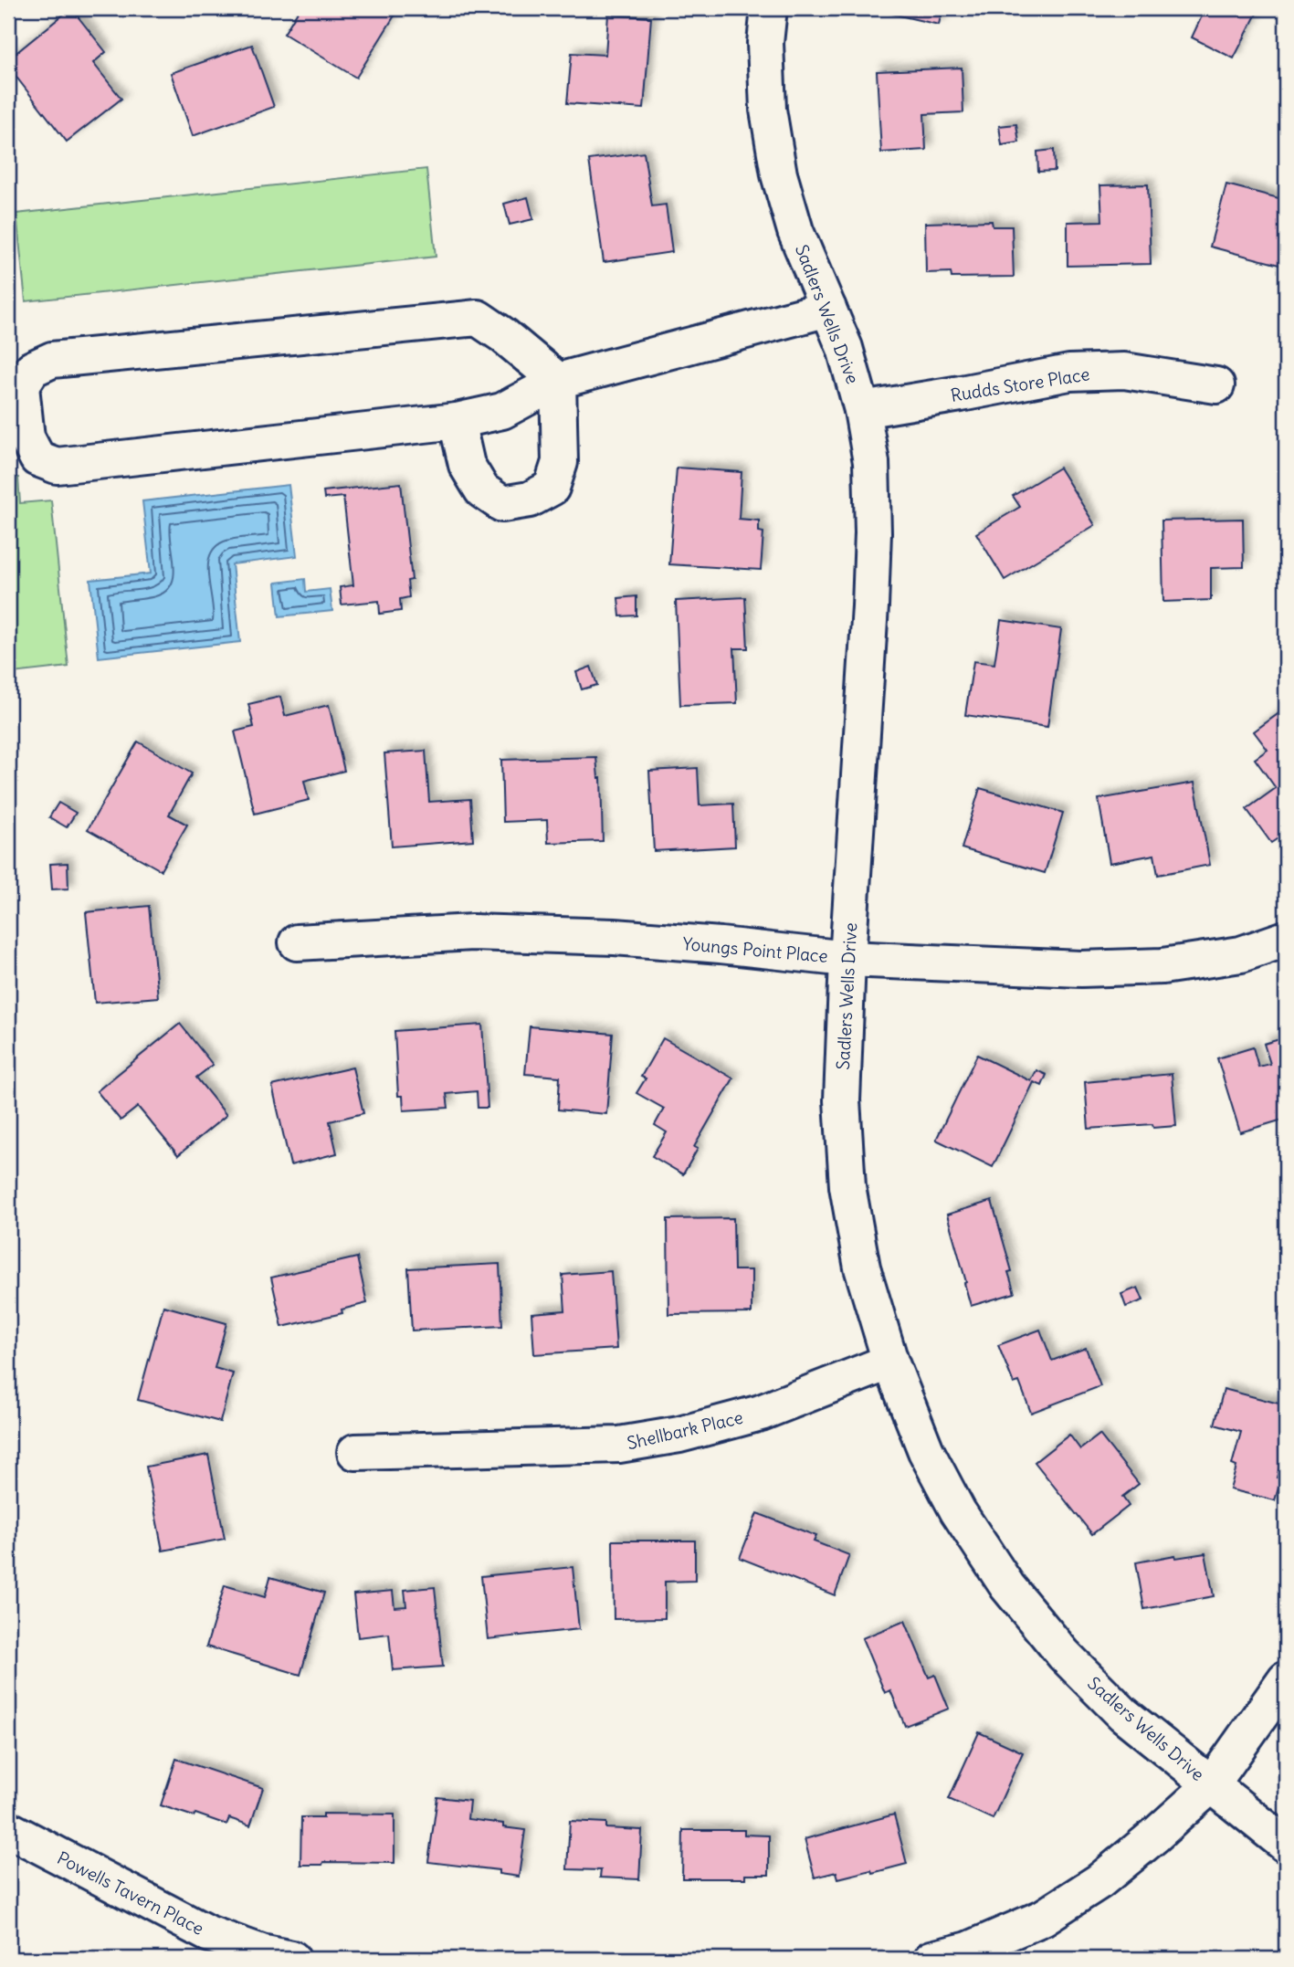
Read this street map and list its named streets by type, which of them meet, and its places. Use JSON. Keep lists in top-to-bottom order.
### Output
{
  "streets": {
    "street": [
      "Sadlers Wells Drive",
      "Rudds Store Place",
      "Youngs Point Place",
      "Shellbark Place",
      "Powells Tavern Place"
    ]
  },
  "crossings": [
    ["Sadlers Wells Drive", "Rudds Store Place"],
    ["Sadlers Wells Drive", "Youngs Point Place"],
    ["Sadlers Wells Drive", "Shellbark Place"]
  ]
}
